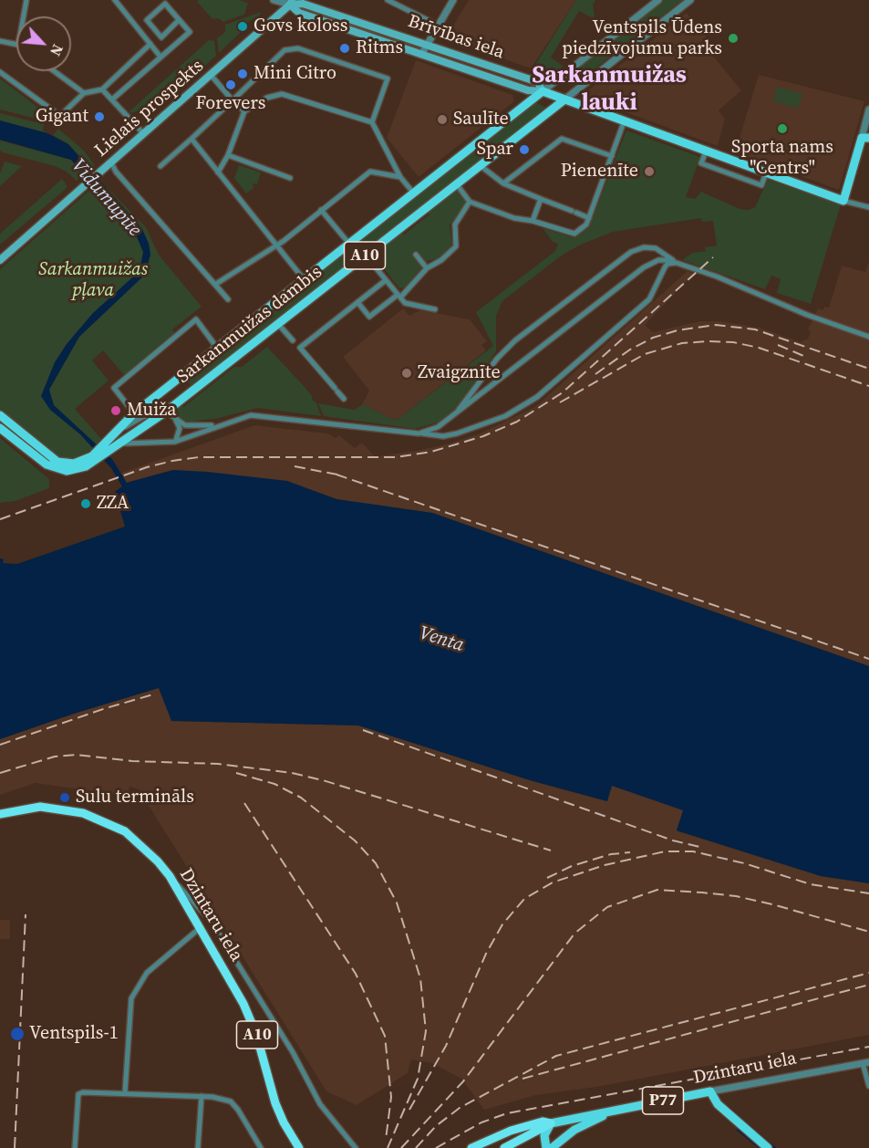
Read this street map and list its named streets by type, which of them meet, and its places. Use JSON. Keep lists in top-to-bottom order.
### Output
{
  "streets": {
    "highway": ["A10", "Dzintaru iela"],
    "main road": [
      "Brīvības iela",
      "Lielais prospekts",
      "Sarkanmuižas dambis",
      "P77"
    ]
  },
  "crossings": [
    ["Brīvības iela", "Lielais prospekts"],
    ["Brīvības iela", "Sarkanmuižas dambis"],
    ["Dzintaru iela", "P77"]
  ],
  "districts": ["Sarkanmuižas lauki"],
  "water": ["Vidumupīte", "Venta"],
  "parks": ["Sarkanmuižas pļava"],
  "places": [
    "Govs koloss",
    "Ventspils Ūdens piedzīvojumu parks",
    "Ritms",
    "Mini Citro",
    "Forevers",
    "Gigant",
    "Saulīte",
    "Sporta nams \"Centrs\"",
    "Spar",
    "Pienenīte",
    "Zvaigznīte",
    "Muiža",
    "ZZA",
    "Sulu termināls",
    "Ventspils-1"
  ],
  "north": "bottom right"
}
